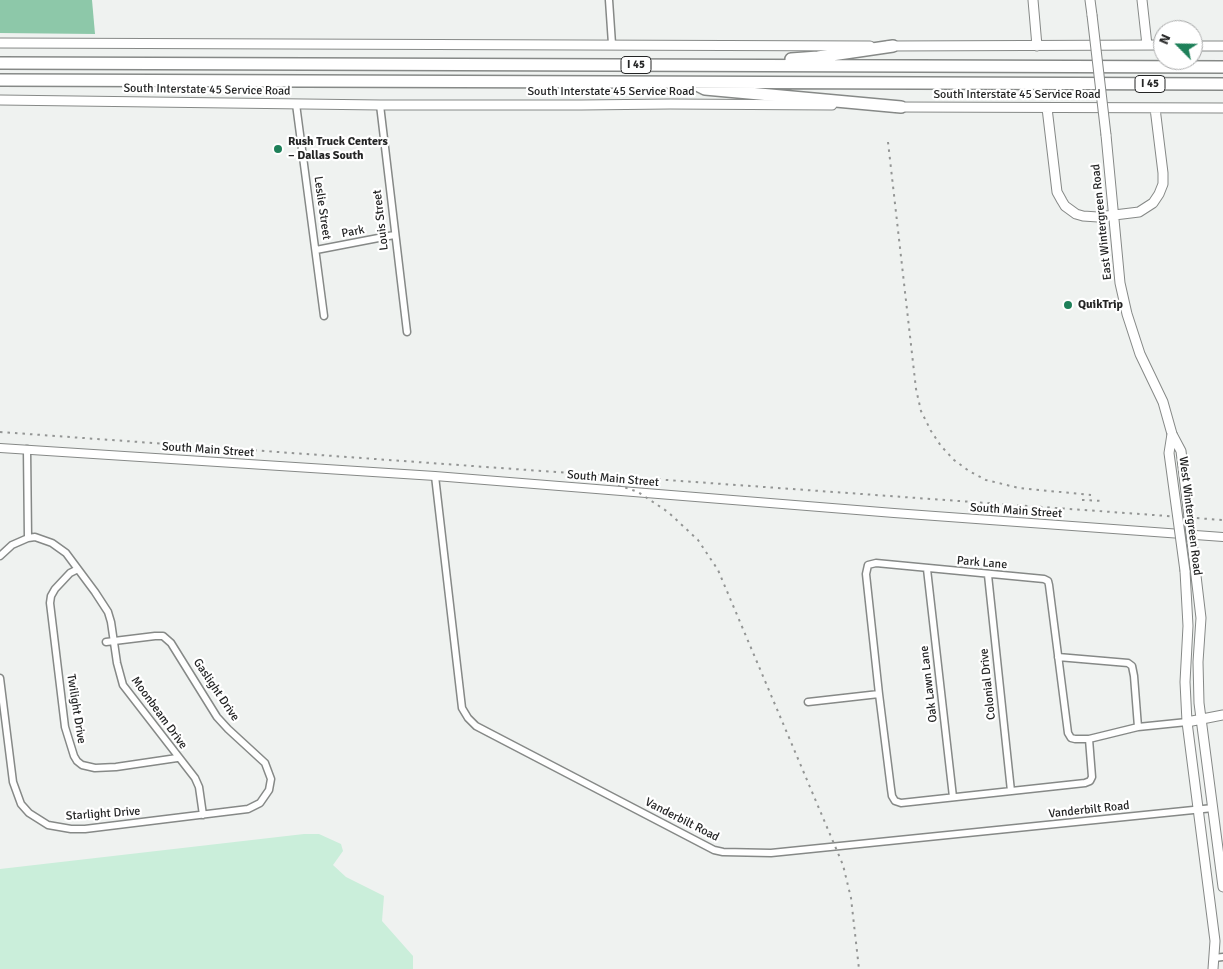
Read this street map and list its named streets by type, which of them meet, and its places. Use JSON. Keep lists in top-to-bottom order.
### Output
{
  "streets": {
    "highway": ["I 45"],
    "main road": ["South Interstate 45 Service Road", "East Wintergreen Road", "West Wintergreen Road"],
    "street": [
      "Leslie Street",
      "Louis Street",
      "Park",
      "South Main Street",
      "Park Lane",
      "Oak Lawn Lane",
      "Colonial Drive",
      "Gaslight Drive",
      "Twilight Drive",
      "Moonbeam Drive",
      "Vanderbilt Road",
      "Starlight Drive"
    ]
  },
  "crossings": [
    ["South Interstate 45 Service Road", "Leslie Street"],
    ["South Interstate 45 Service Road", "Louis Street"],
    ["South Interstate 45 Service Road", "East Wintergreen Road"],
    ["Leslie Street", "Park"],
    ["Louis Street", "Park"],
    ["East Wintergreen Road", "West Wintergreen Road"],
    ["South Main Street", "Vanderbilt Road"],
    ["West Wintergreen Road", "Park Lane"],
    ["West Wintergreen Road", "Vanderbilt Road"],
    ["Park Lane", "Oak Lawn Lane"],
    ["Park Lane", "Colonial Drive"],
    ["Gaslight Drive", "Moonbeam Drive"],
    ["Gaslight Drive", "Starlight Drive"],
    ["Twilight Drive", "Moonbeam Drive"],
    ["Moonbeam Drive", "Starlight Drive"]
  ],
  "places": ["Rush Truck Centers – Dallas South", "QuikTrip"],
  "north": "top left"
}
